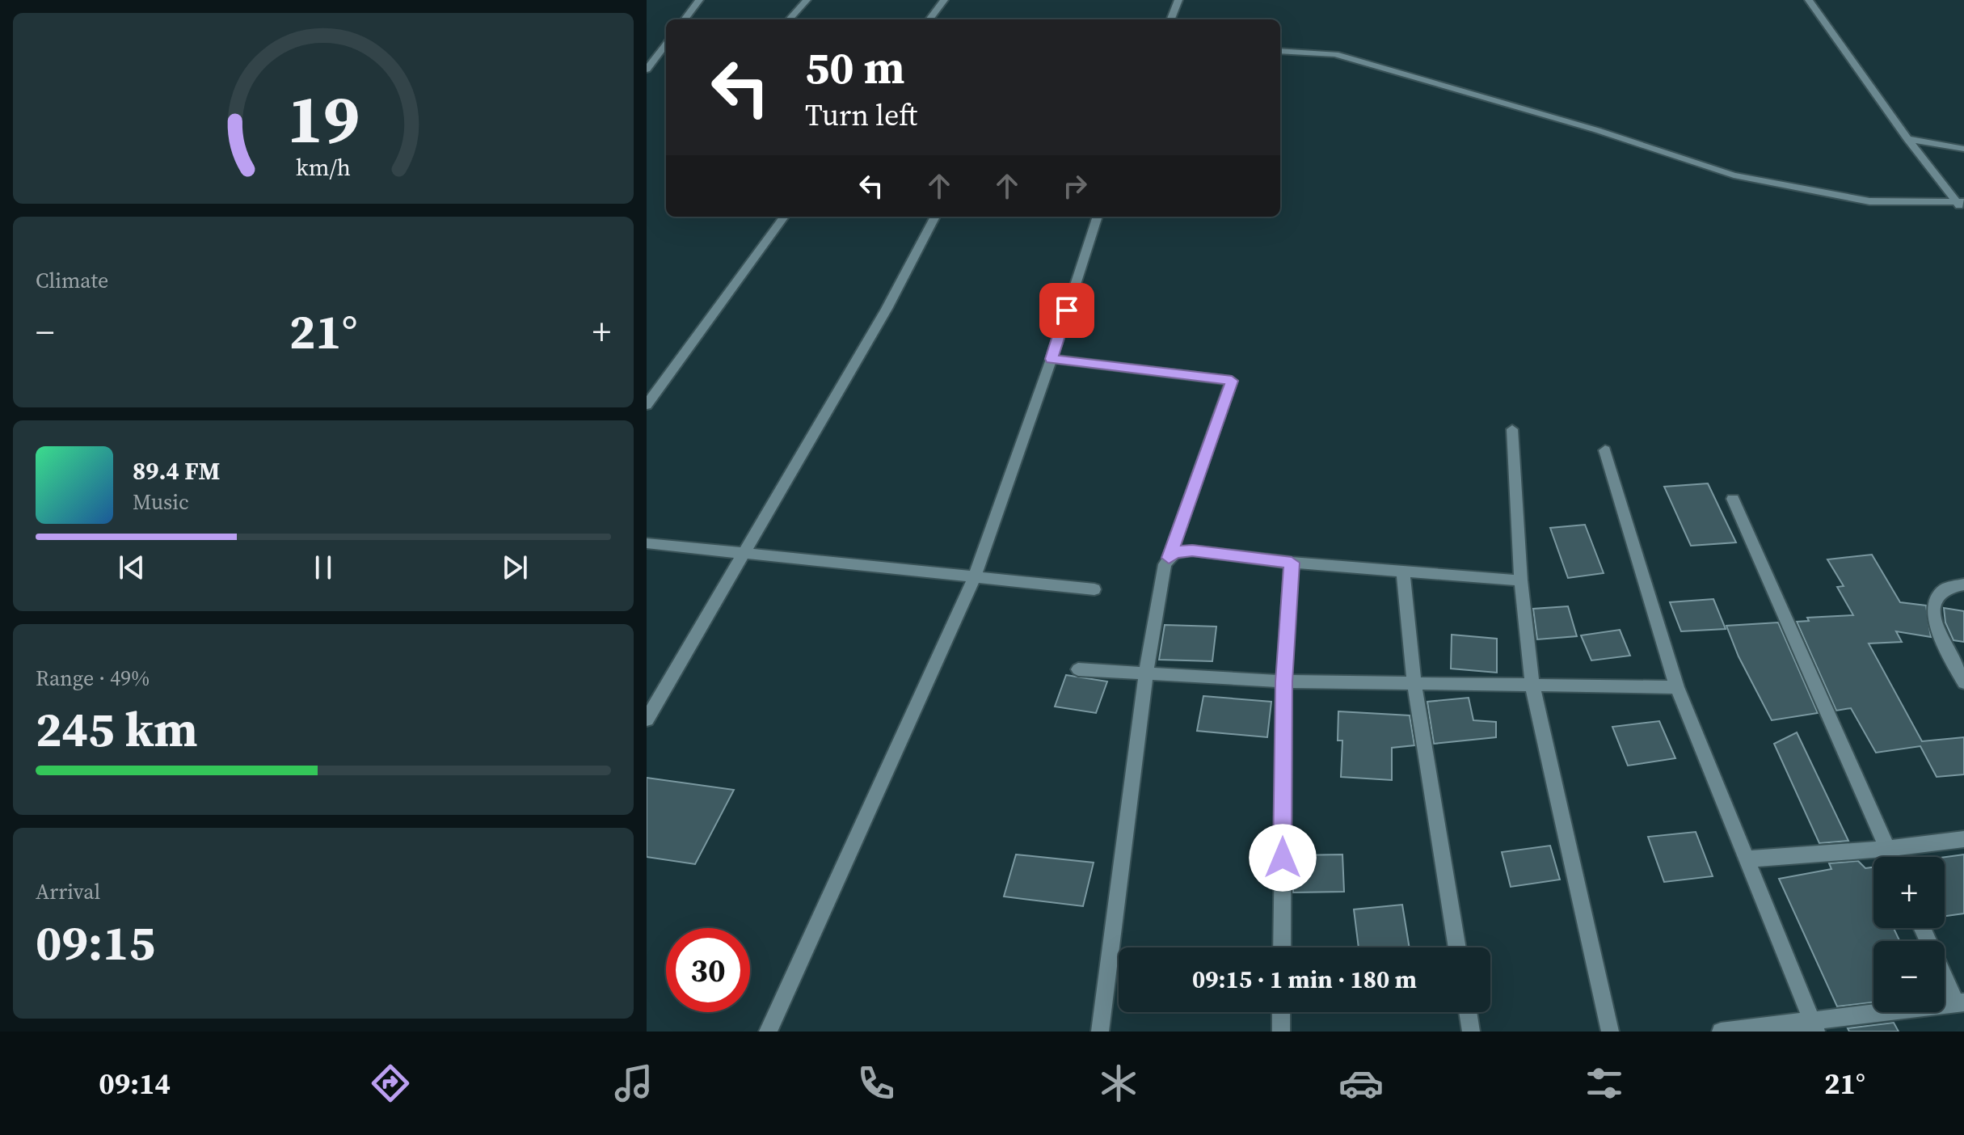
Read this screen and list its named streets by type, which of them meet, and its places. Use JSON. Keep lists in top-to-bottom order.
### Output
{
  "page": {
    "turn": ["50 m", "Turn left"],
    "tile": [
      "Climate",
      ["Range · 49%", "245 km"],
      ["Arrival", "09:15"]
    ],
    "heat": ["−", "21°", "+"],
    "song": ["89.4 FM", "Music"],
    "map_buttons": ["+", "−"],
    "limit": "30",
    "trip": "09:15 · 1 min · 180 m",
    "tabs": ["09:14", "21°"],
    "gauge": ["19", "km/h"]
  }
}
